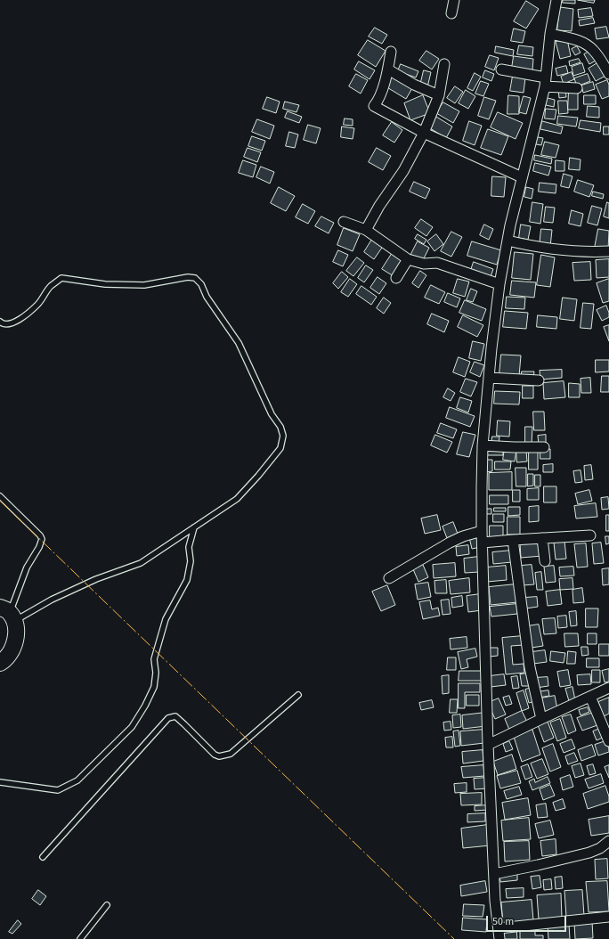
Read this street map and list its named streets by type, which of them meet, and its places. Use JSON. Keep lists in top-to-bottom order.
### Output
{
  "scale_bar": "50 m"
}
